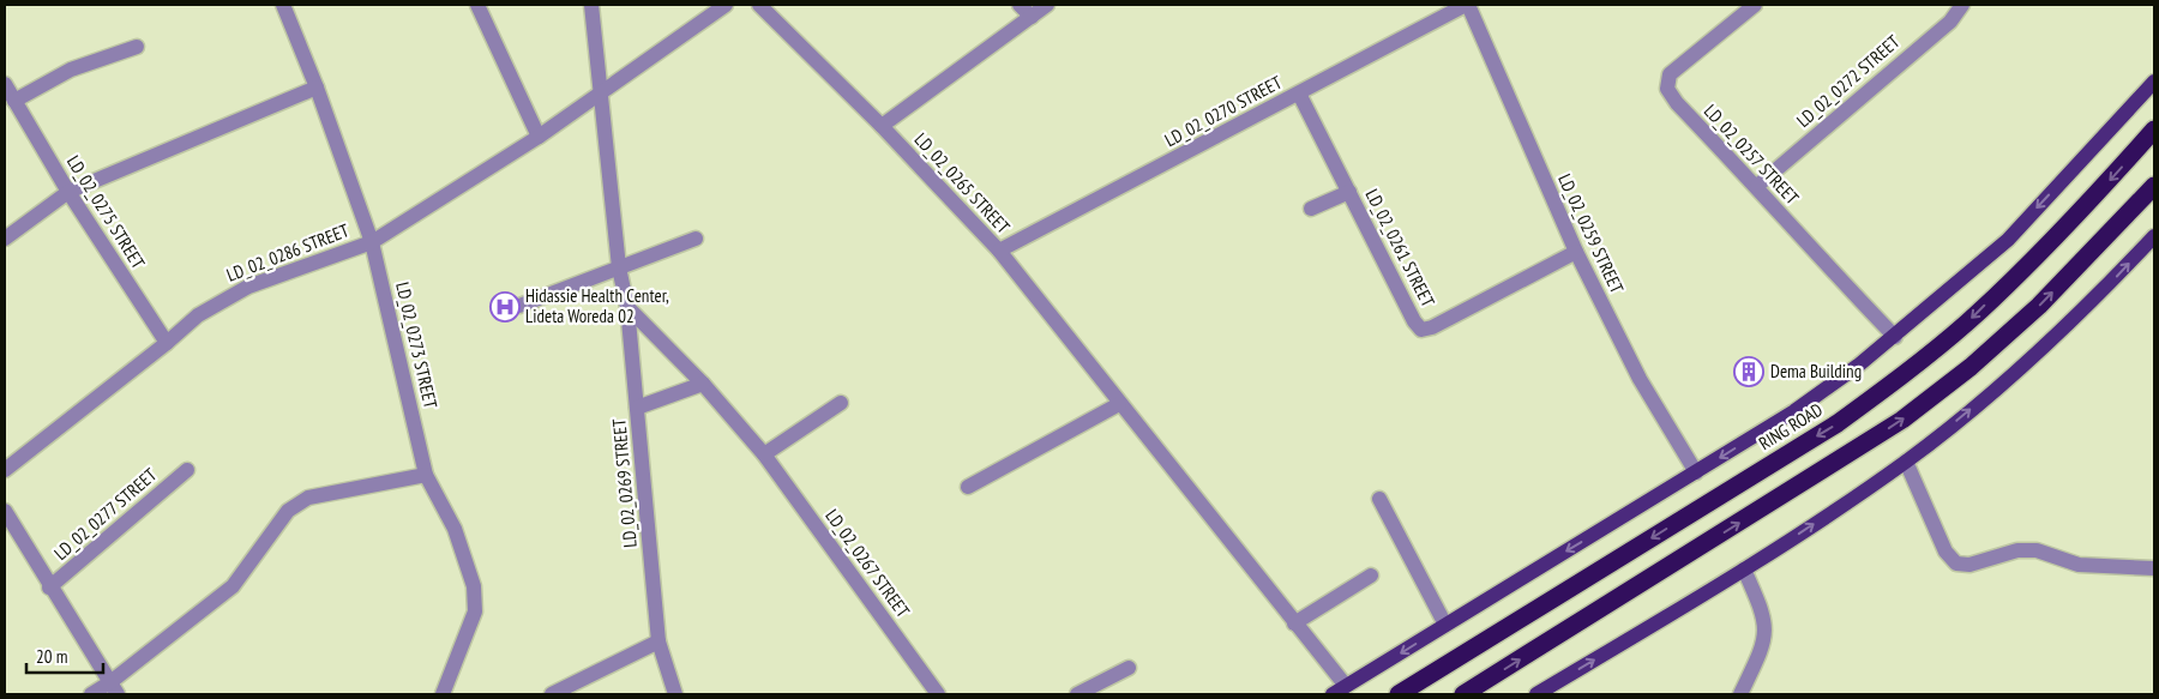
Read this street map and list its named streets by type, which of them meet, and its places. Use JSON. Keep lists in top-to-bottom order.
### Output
{
  "streets": {
    "highway": ["RING ROAD"],
    "street": [
      "LD_02_0272 STREET",
      "LD_02_0270 STREET",
      "LD_02_0257 STREET",
      "LD_02_0265 STREET",
      "LD_02_0275 STREET",
      "LD_02_0259 STREET",
      "LD_02_0261 STREET",
      "LD_02_0286 STREET",
      "LD_02_0273 STREET",
      "LD_02_0269 STREET",
      "LD_02_0277 STREET",
      "LD_02_0267 STREET"
    ]
  },
  "crossings": [
    ["LD_02_0272 STREET", "LD_02_0257 STREET"],
    ["LD_02_0270 STREET", "LD_02_0265 STREET"],
    ["LD_02_0270 STREET", "LD_02_0259 STREET"],
    ["LD_02_0270 STREET", "LD_02_0261 STREET"],
    ["LD_02_0275 STREET", "LD_02_0286 STREET"],
    ["LD_02_0259 STREET", "LD_02_0261 STREET"],
    ["LD_02_0286 STREET", "LD_02_0273 STREET"],
    ["LD_02_0286 STREET", "LD_02_0269 STREET"],
    ["LD_02_0269 STREET", "LD_02_0267 STREET"]
  ],
  "places": {
    "hospital": ["Hidassie Health Center, Lideta Woreda 02"],
    "building": ["Dema Building"]
  },
  "scale_bar": "20 m"
}
